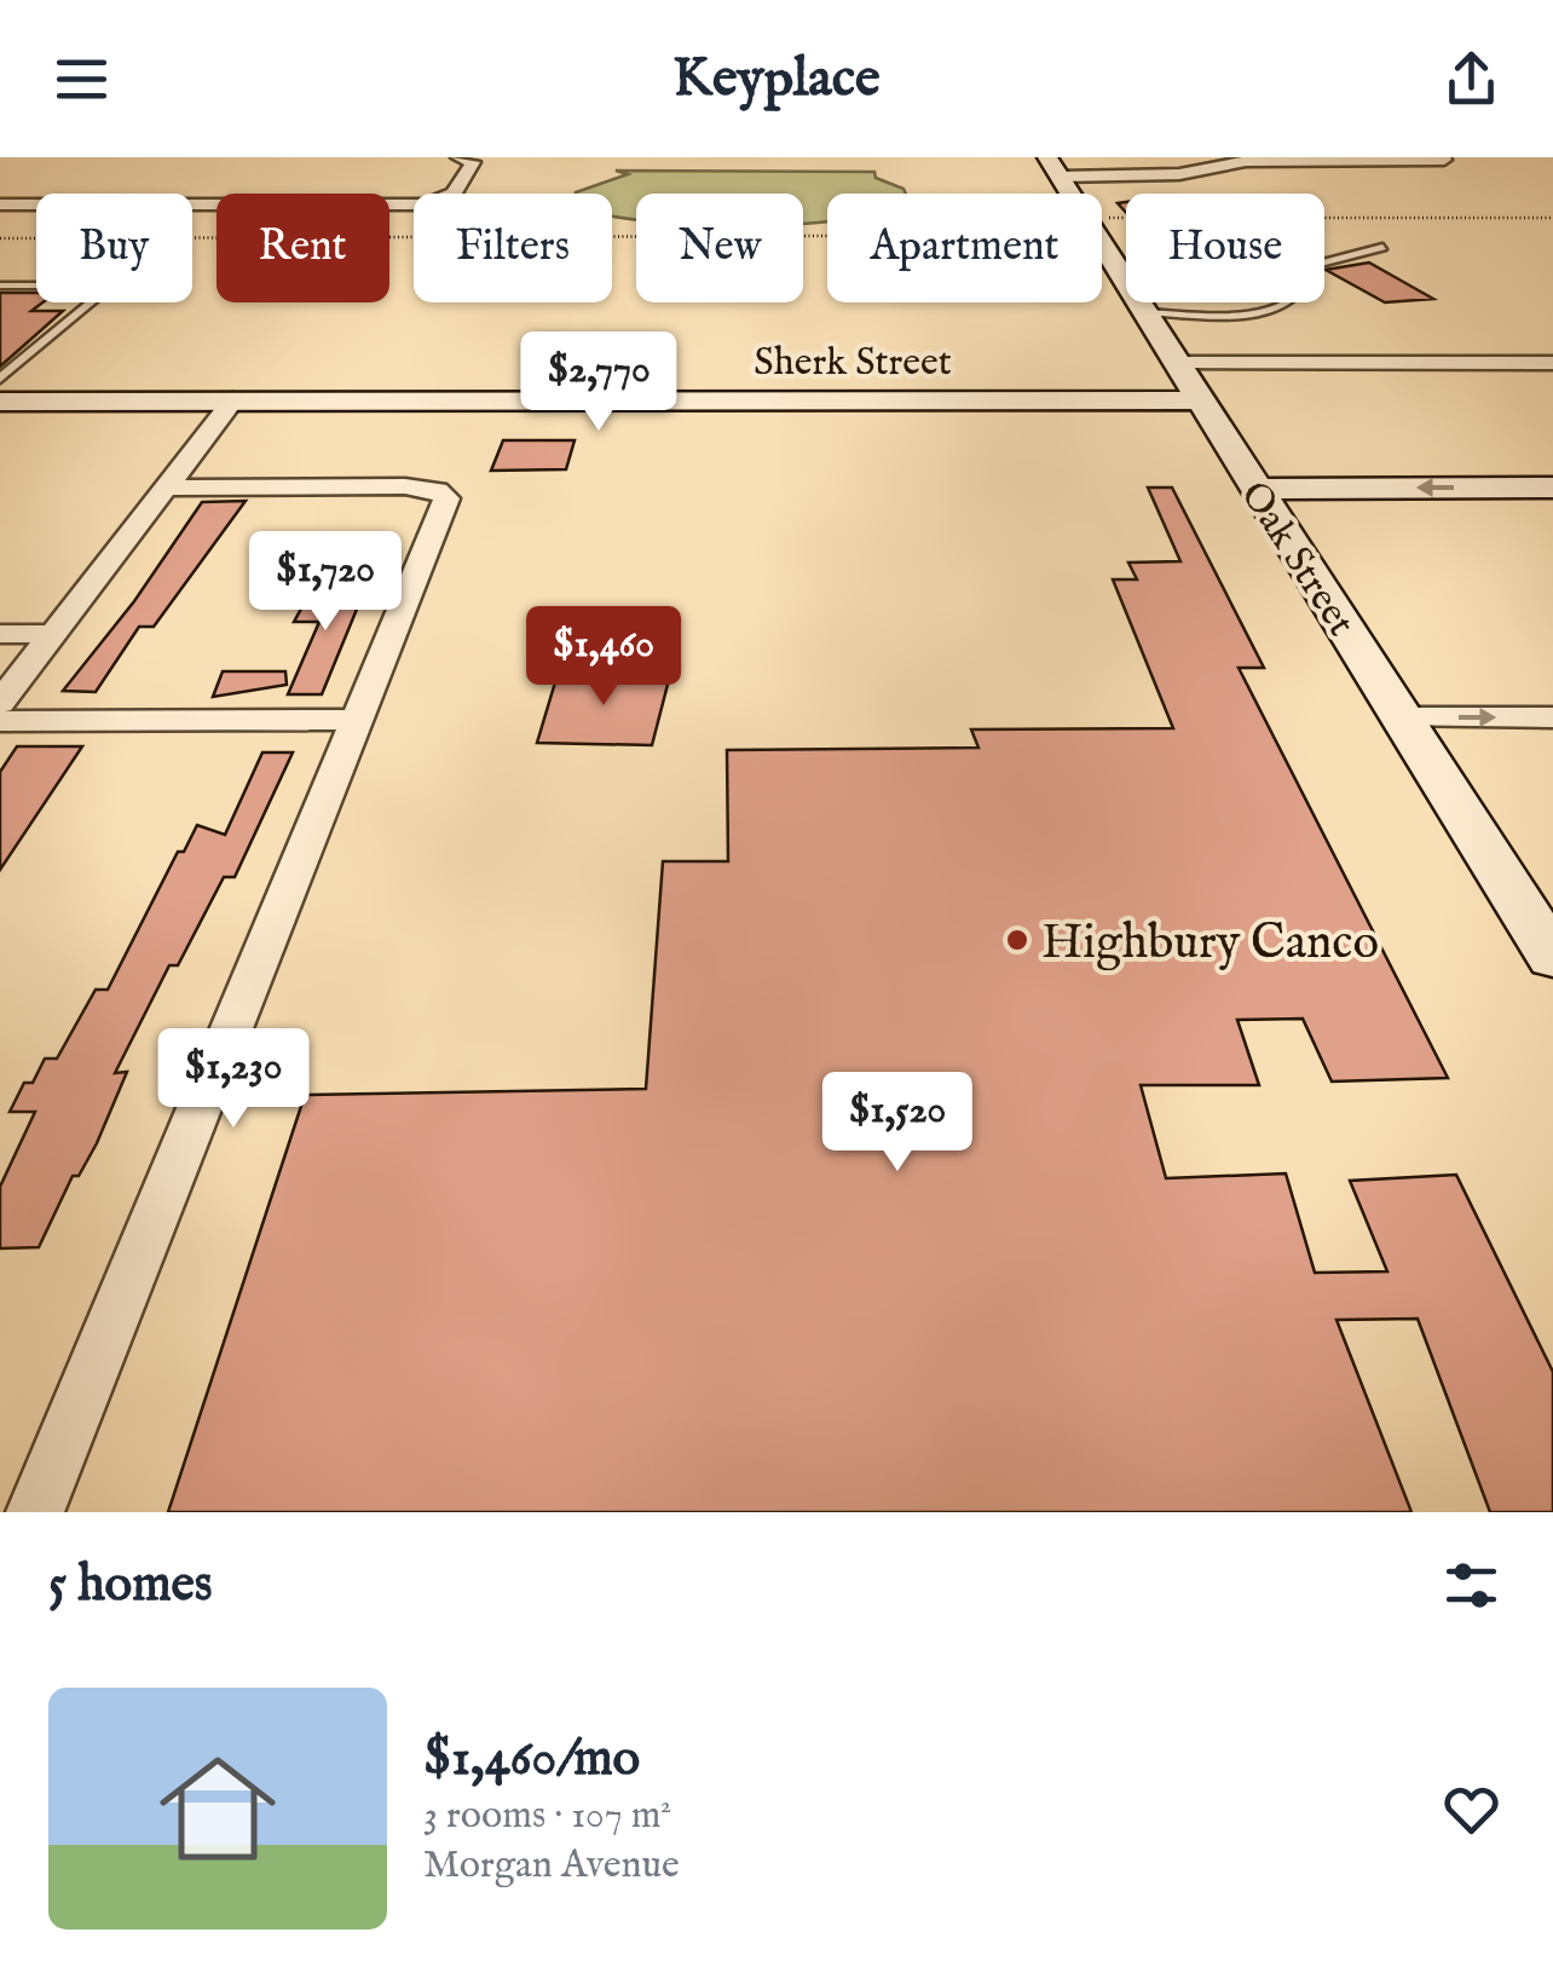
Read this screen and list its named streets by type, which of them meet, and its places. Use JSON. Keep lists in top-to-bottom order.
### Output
{
  "streets": {
    "main road": ["Sherk Street", "Oak Street"]
  },
  "crossings": [
    ["Sherk Street", "Oak Street"]
  ],
  "places": ["Highbury Canco"],
  "page": {
    "header": "Keyplace",
    "chip": [
      "Buy",
      "Rent",
      "Filters",
      "New",
      "Apartment",
      "House"
    ],
    "price": [
      "$2,770",
      "$1,720",
      "$1,460",
      "$1,230",
      "$1,520"
    ],
    "heading": "5 homes",
    "list": [
      {
        "name": "$1,460/mo",
        "note": "3 rooms · 107 m² · Morgan Avenue"
      }
    ]
  }
}
